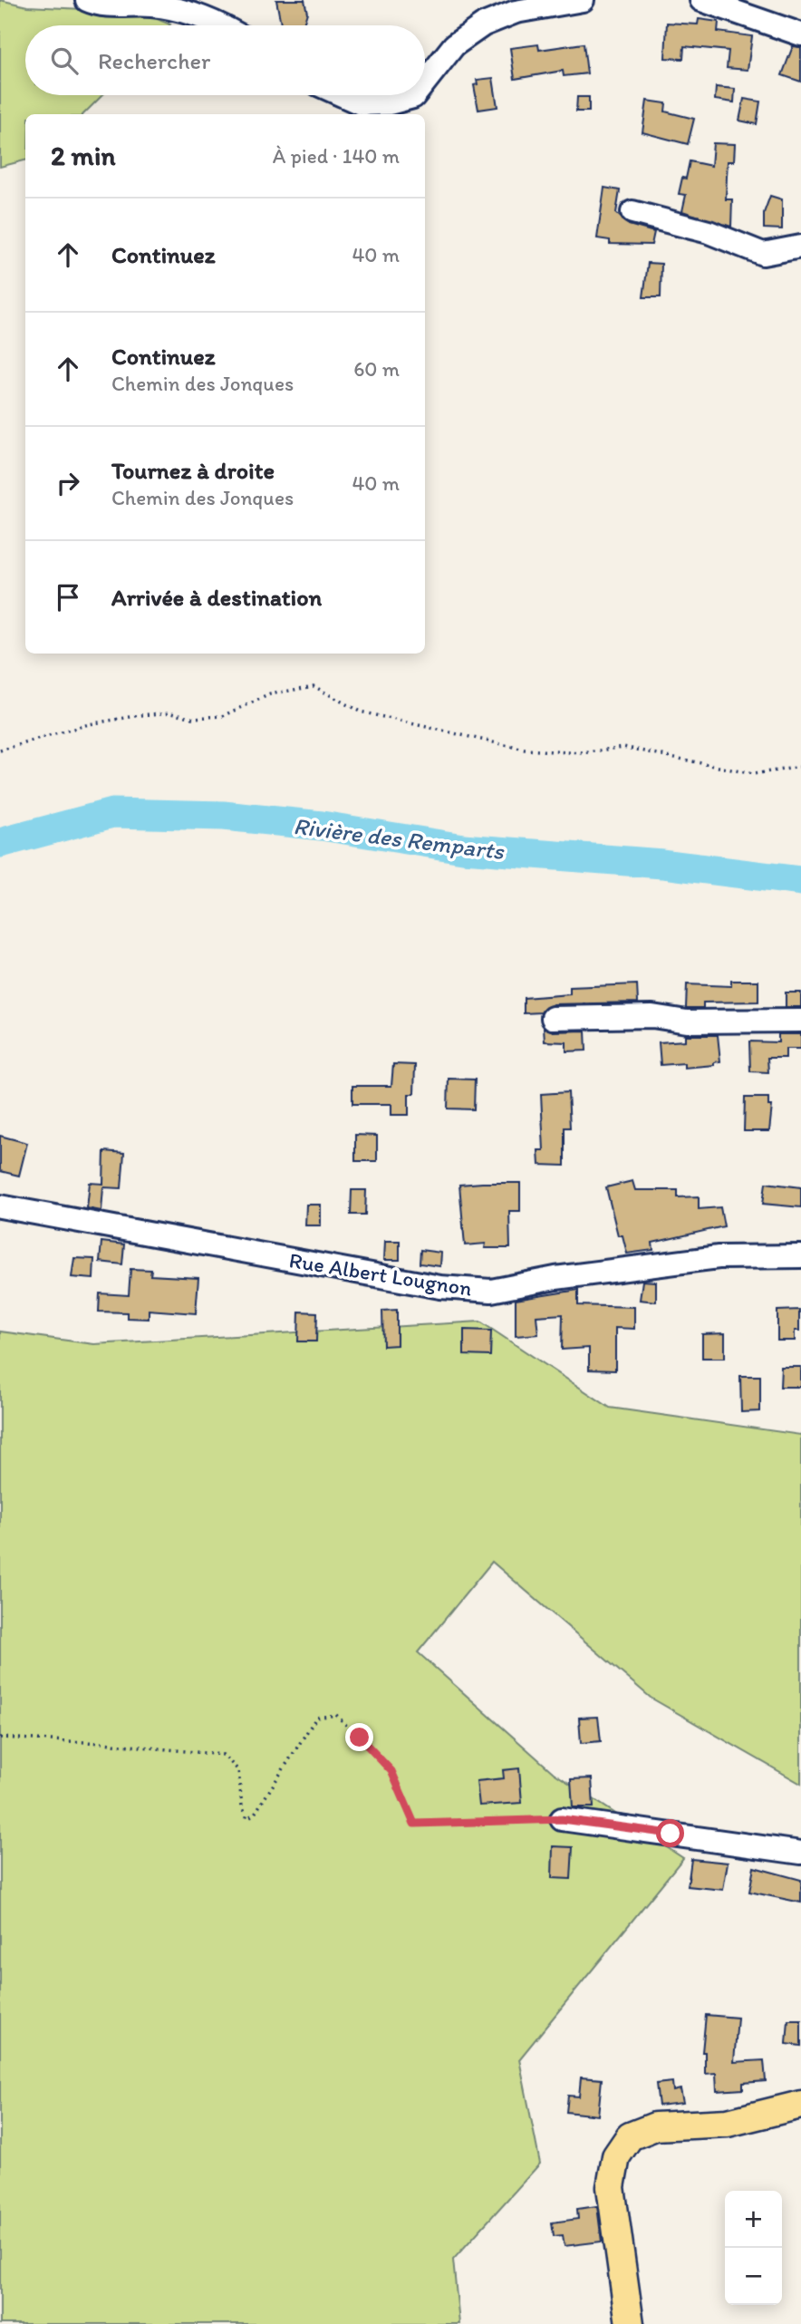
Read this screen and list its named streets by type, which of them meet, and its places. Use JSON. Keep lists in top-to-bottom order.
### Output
{
  "streets": {
    "street": ["Rue Albert Lougnon"]
  },
  "water": ["Rivière des Remparts"],
  "page": {
    "search": "Rechercher",
    "heading": ["2 min", "À pied · 140 m"],
    "list": [
      ["Continuez", "40 m"],
      ["Continuez", "Chemin des Jonques", "60 m"],
      ["Tournez à droite", "Chemin des Jonques", "40 m"],
      "Arrivée à destination"
    ],
    "map_buttons": ["+", "−"]
  }
}
